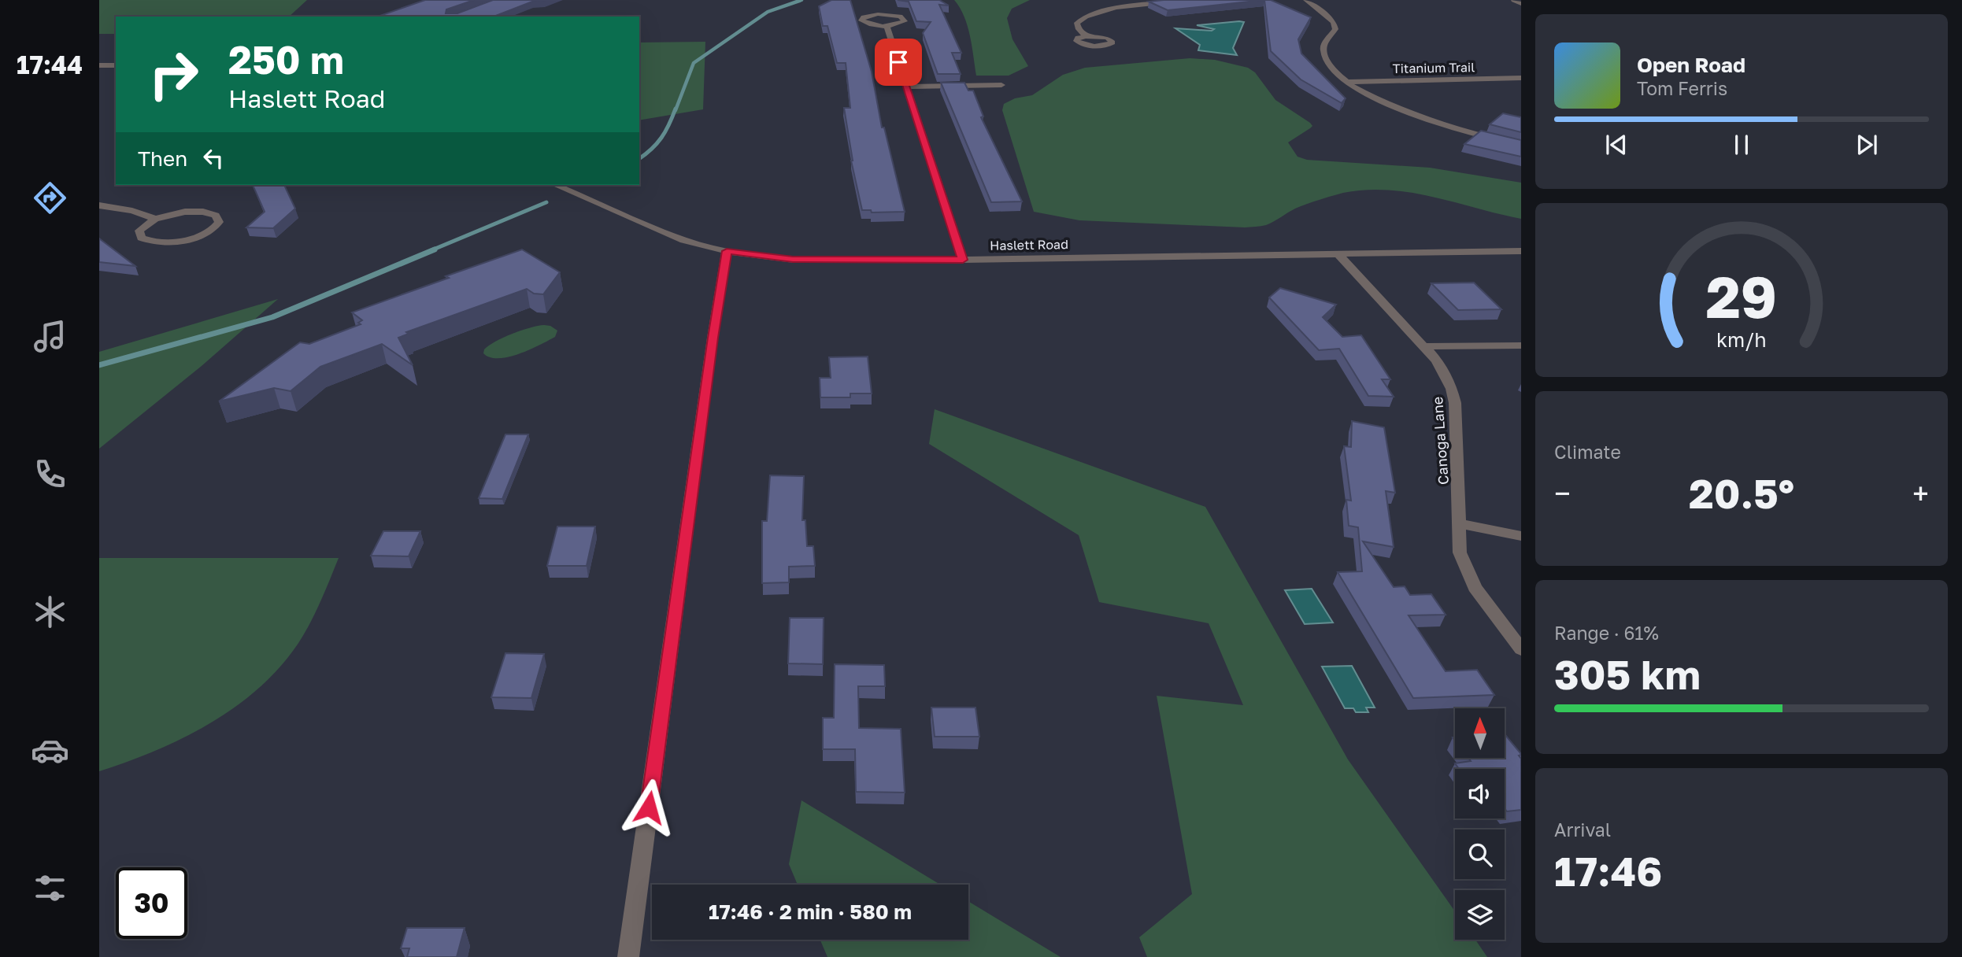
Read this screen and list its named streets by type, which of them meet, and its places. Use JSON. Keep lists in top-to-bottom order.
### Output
{
  "streets": {
    "street": ["Titanium Trail", "Haslett Road", "Canoga Lane"]
  },
  "crossings": [
    ["Haslett Road", "Canoga Lane"]
  ],
  "north": "top",
  "page": {
    "tabs": "17:44",
    "turn": ["250 m", "Haslett Road"],
    "song": ["Open Road", "Tom Ferris"],
    "then": "Then",
    "tile": [
      "Climate",
      ["Range · 61%", "305 km"],
      ["Arrival", "17:46"]
    ],
    "heat": ["−", "20.5°", "+"],
    "limit": "30",
    "trip": "17:46 · 2 min · 580 m",
    "gauge": ["29", "km/h"]
  }
}
